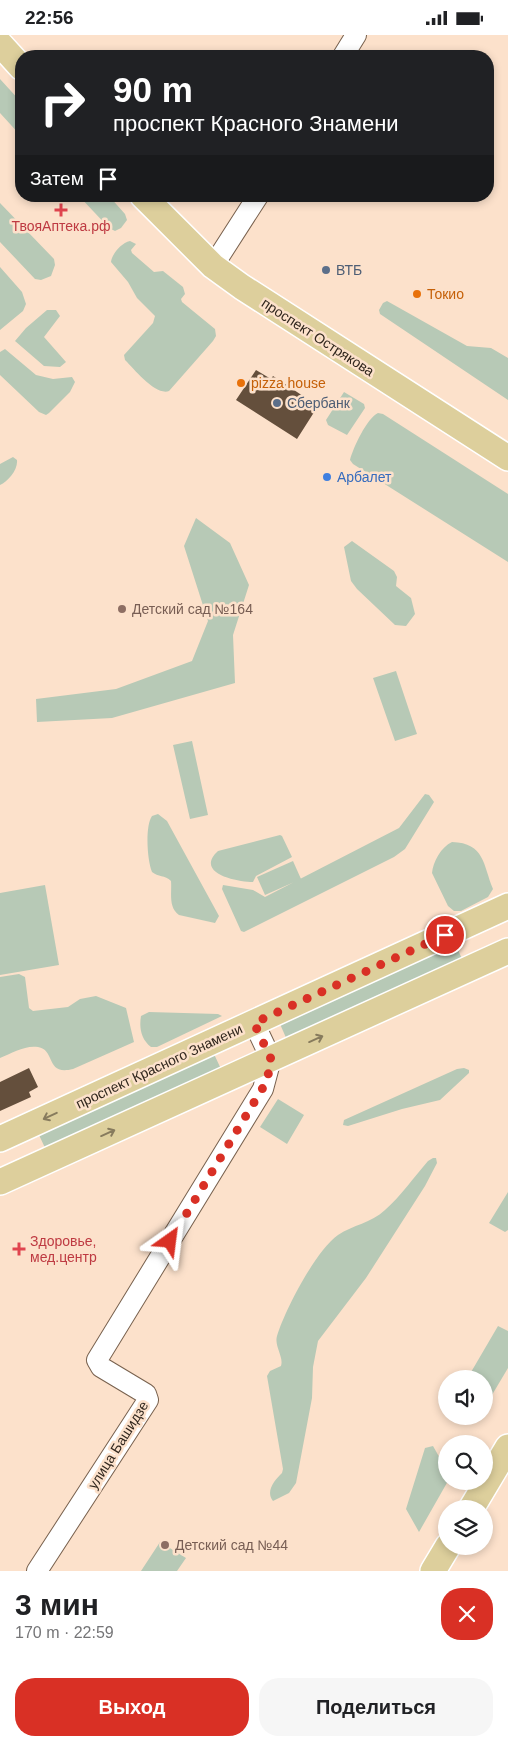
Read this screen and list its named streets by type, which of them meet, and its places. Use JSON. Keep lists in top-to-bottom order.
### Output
{
  "streets": {
    "main road": ["проспект Острякова", "проспект Красного Знамени"],
    "street": ["улица Башидзе"]
  },
  "places": {
    "health": ["ТвояАптека.рф", "Здоровье, мед.центр"],
    "other": [
      "ВТБ",
      "Токио",
      "pizza house",
      "Сбербанк",
      "Арбалет",
      "Детский сад №164",
      "Детский сад №44"
    ]
  },
  "page": {
    "status": "22:56",
    "turn": ["90 m", "проспект Красного Знамени"],
    "then": "Затем",
    "heading": ["3 мин", "170 m · 22:59"],
    "buttons": ["Выход", "Поделиться"]
  }
}
